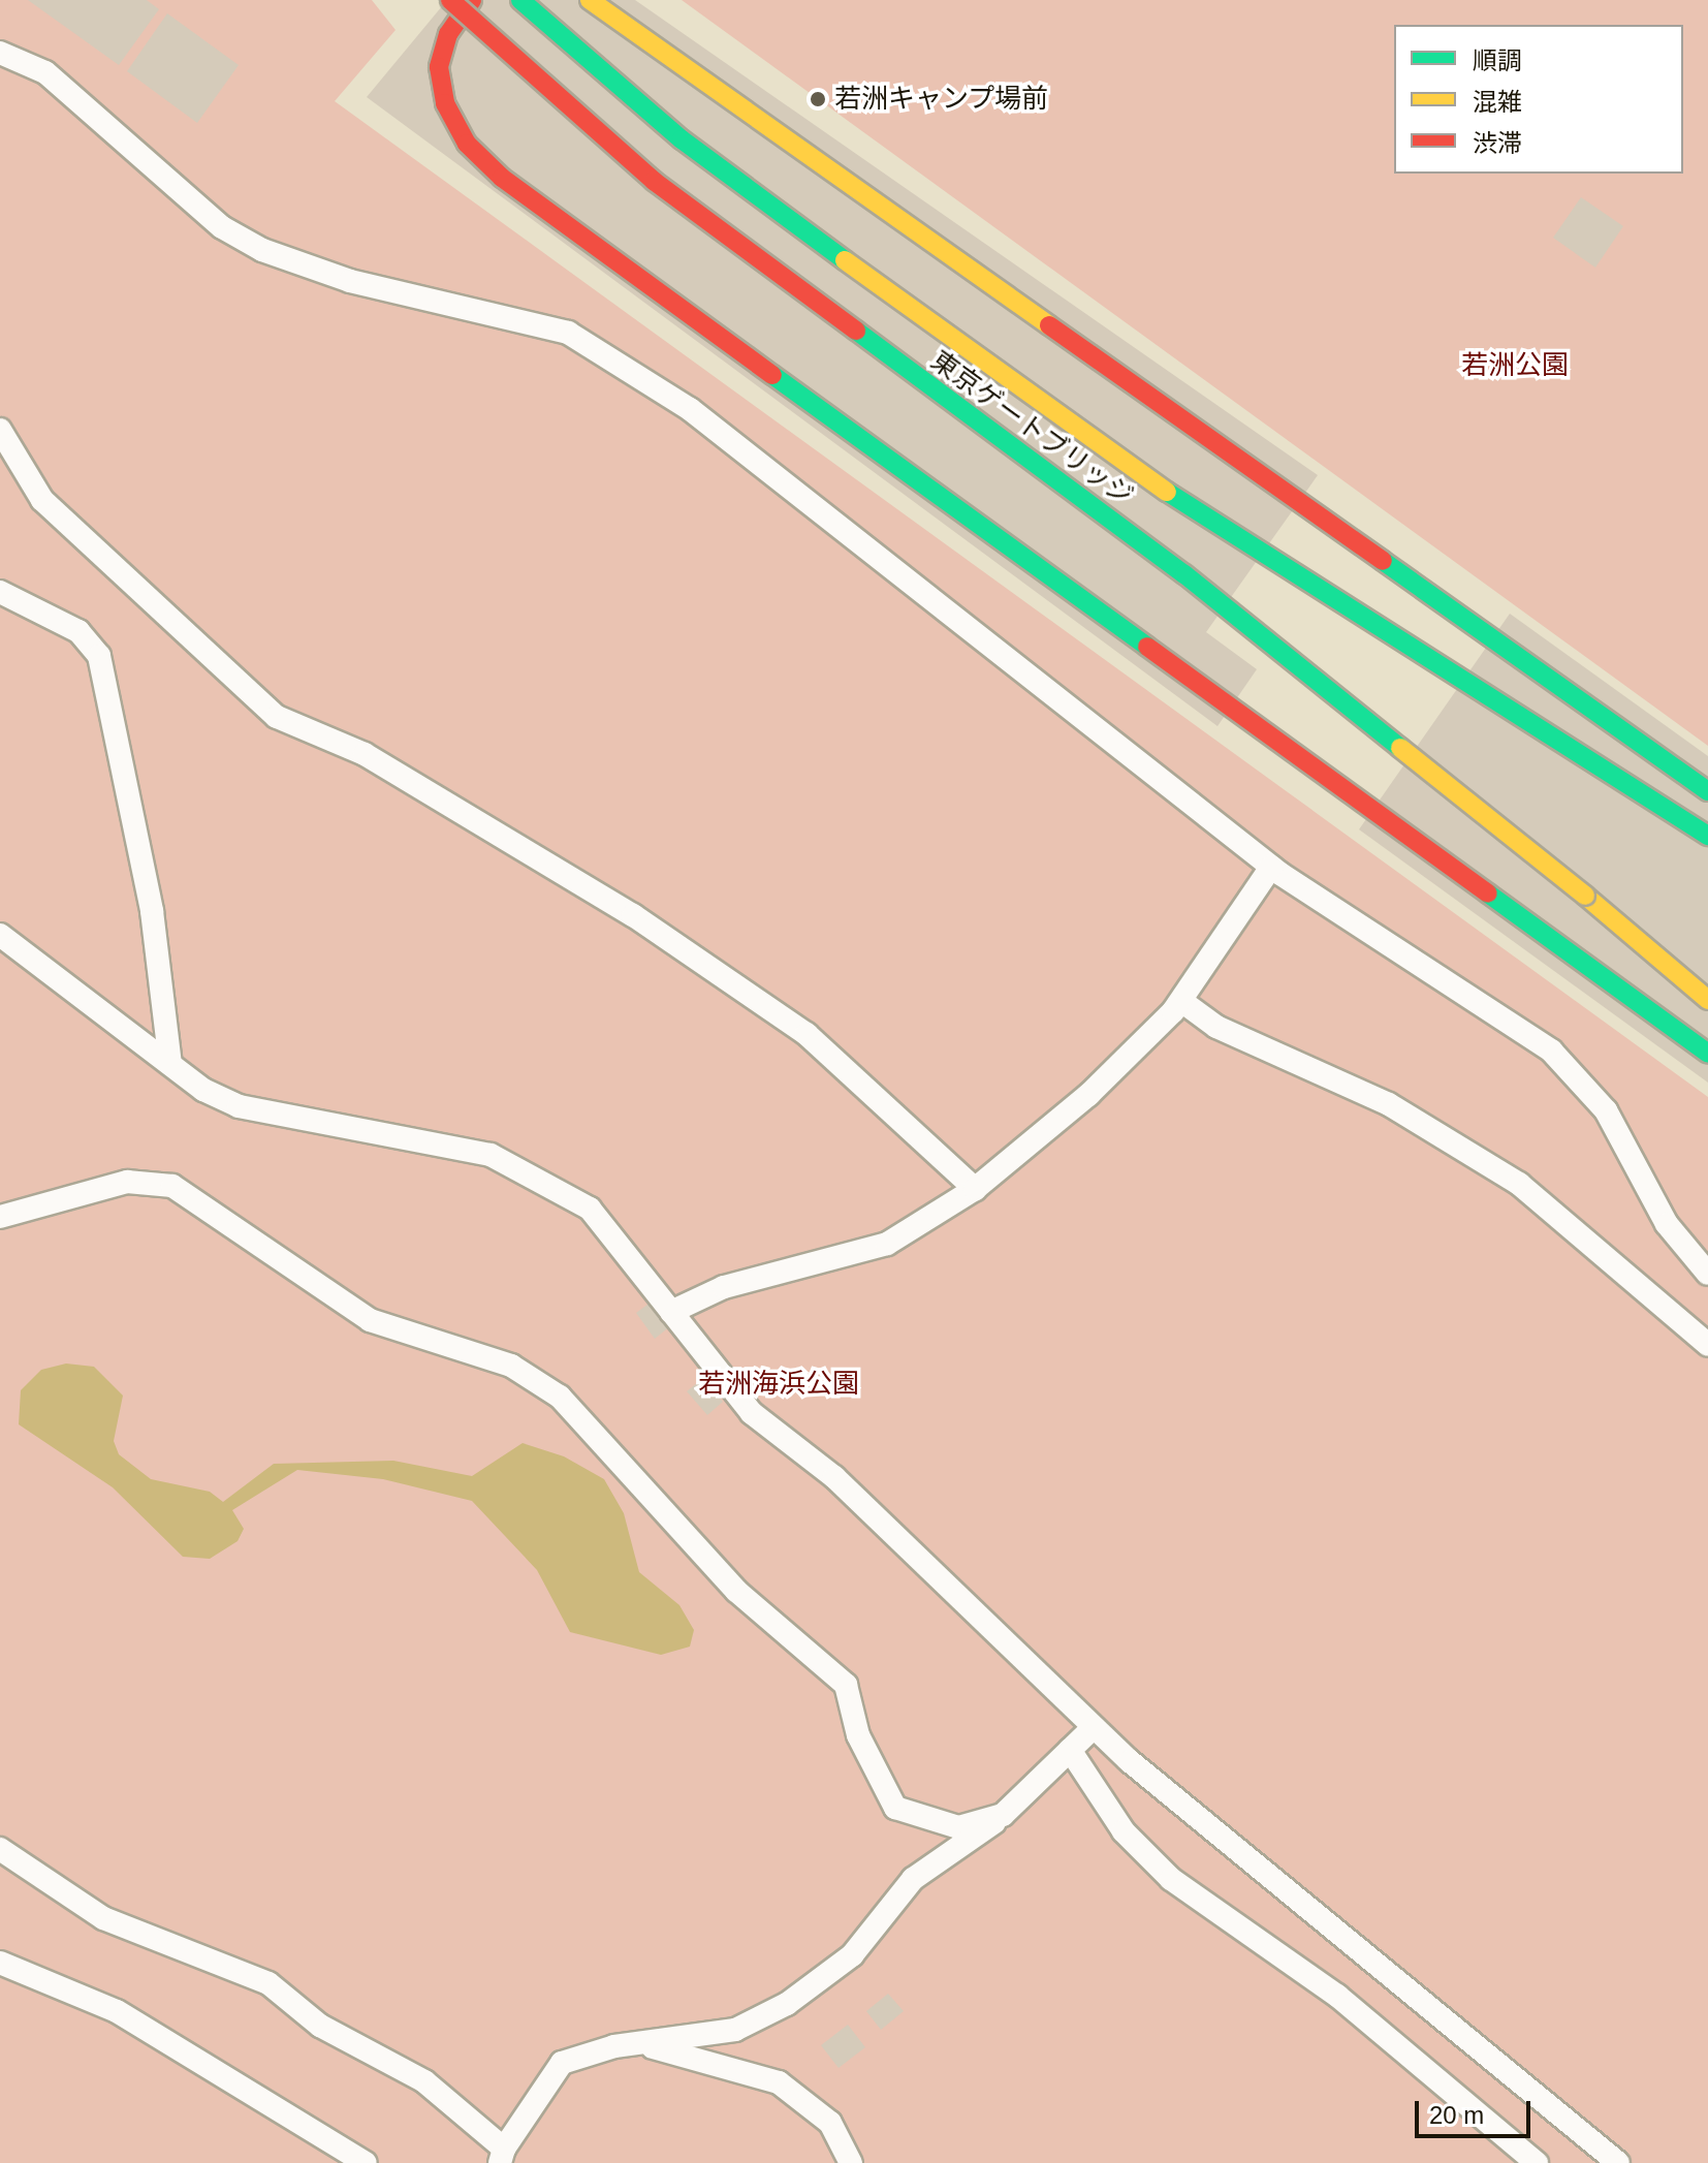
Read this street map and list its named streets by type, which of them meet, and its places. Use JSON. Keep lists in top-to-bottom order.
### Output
{
  "streets": {
    "street": ["東京ゲートブリッジ"]
  },
  "parks": ["若洲公園", "若洲海浜公園"],
  "places": ["若洲キャンプ場前"],
  "legend": ["順調", "混雑", "渋滞"],
  "scale_bar": "20 m"
}
